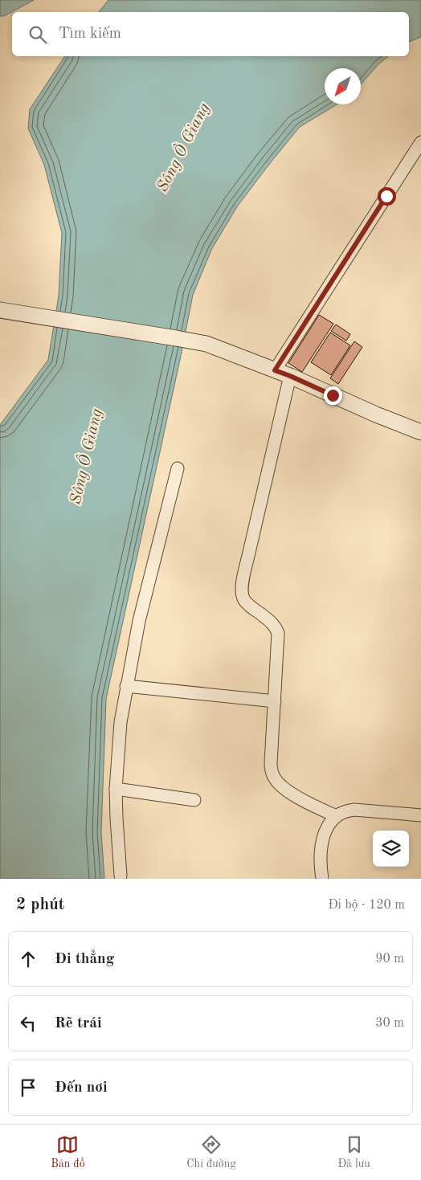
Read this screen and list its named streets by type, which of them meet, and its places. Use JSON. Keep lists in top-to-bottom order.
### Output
{
  "water": ["Sông Ô Giang"],
  "north": "bottom left",
  "page": {
    "search": "Tìm kiếm",
    "heading": ["2 phút", "Đi bộ · 120 m"],
    "list": [
      ["Đi thẳng", "90 m"],
      ["Rẽ trái", "30 m"],
      "Đến nơi"
    ],
    "nav": ["Bản đồ", "Chỉ đường", "Đã lưu"]
  }
}
